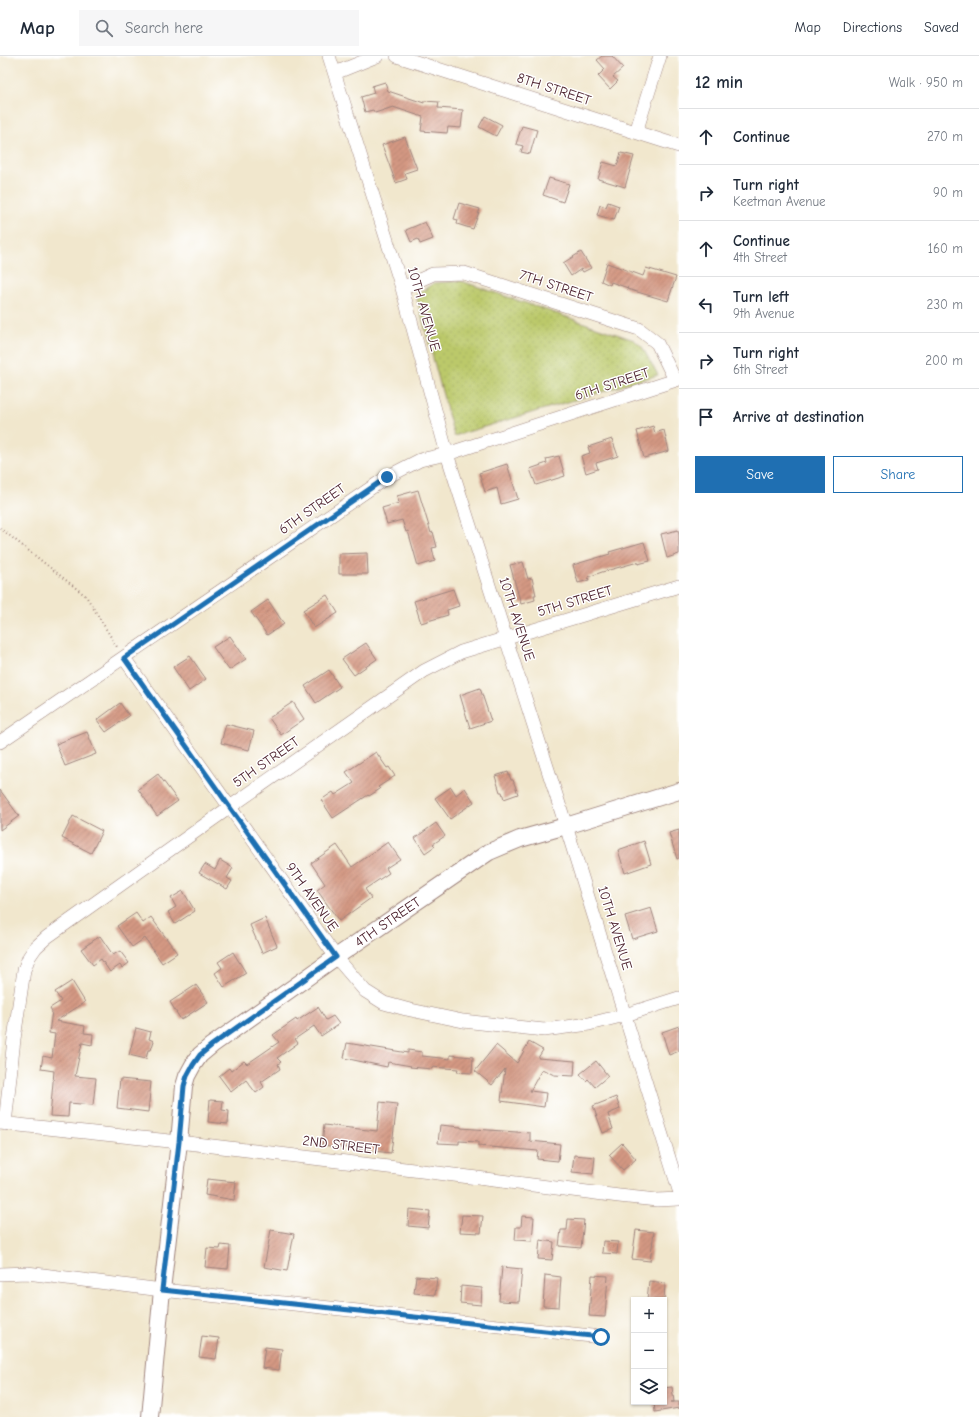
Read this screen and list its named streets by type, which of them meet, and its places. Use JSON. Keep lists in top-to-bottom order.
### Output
{
  "streets": {
    "street": [
      "8TH STREET",
      "7TH STREET",
      "10TH AVENUE",
      "6TH STREET",
      "5TH STREET",
      "9TH AVENUE",
      "4TH STREET",
      "2ND STREET"
    ]
  },
  "crossings": [
    ["7TH STREET", "10TH AVENUE"],
    ["7TH STREET", "6TH STREET"],
    ["10TH AVENUE", "6TH STREET"],
    ["10TH AVENUE", "5TH STREET"],
    ["10TH AVENUE", "9TH AVENUE"],
    ["10TH AVENUE", "4TH STREET"],
    ["6TH STREET", "9TH AVENUE"],
    ["5TH STREET", "9TH AVENUE"],
    ["5TH STREET", "2ND STREET"],
    ["9TH AVENUE", "4TH STREET"],
    ["4TH STREET", "2ND STREET"]
  ],
  "page": {
    "header": "Map",
    "search": "Search here",
    "nav": ["Map", "Directions", "Saved"],
    "heading": ["12 min", "Walk · 950 m"],
    "list": [
      ["Continue", "270 m"],
      ["Turn right", "Keetman Avenue", "90 m"],
      ["Continue", "4th Street", "160 m"],
      ["Turn left", "9th Avenue", "230 m"],
      ["Turn right", "6th Street", "200 m"],
      "Arrive at destination"
    ],
    "buttons": ["Save", "Share"],
    "map_buttons": ["+", "−"]
  }
}
